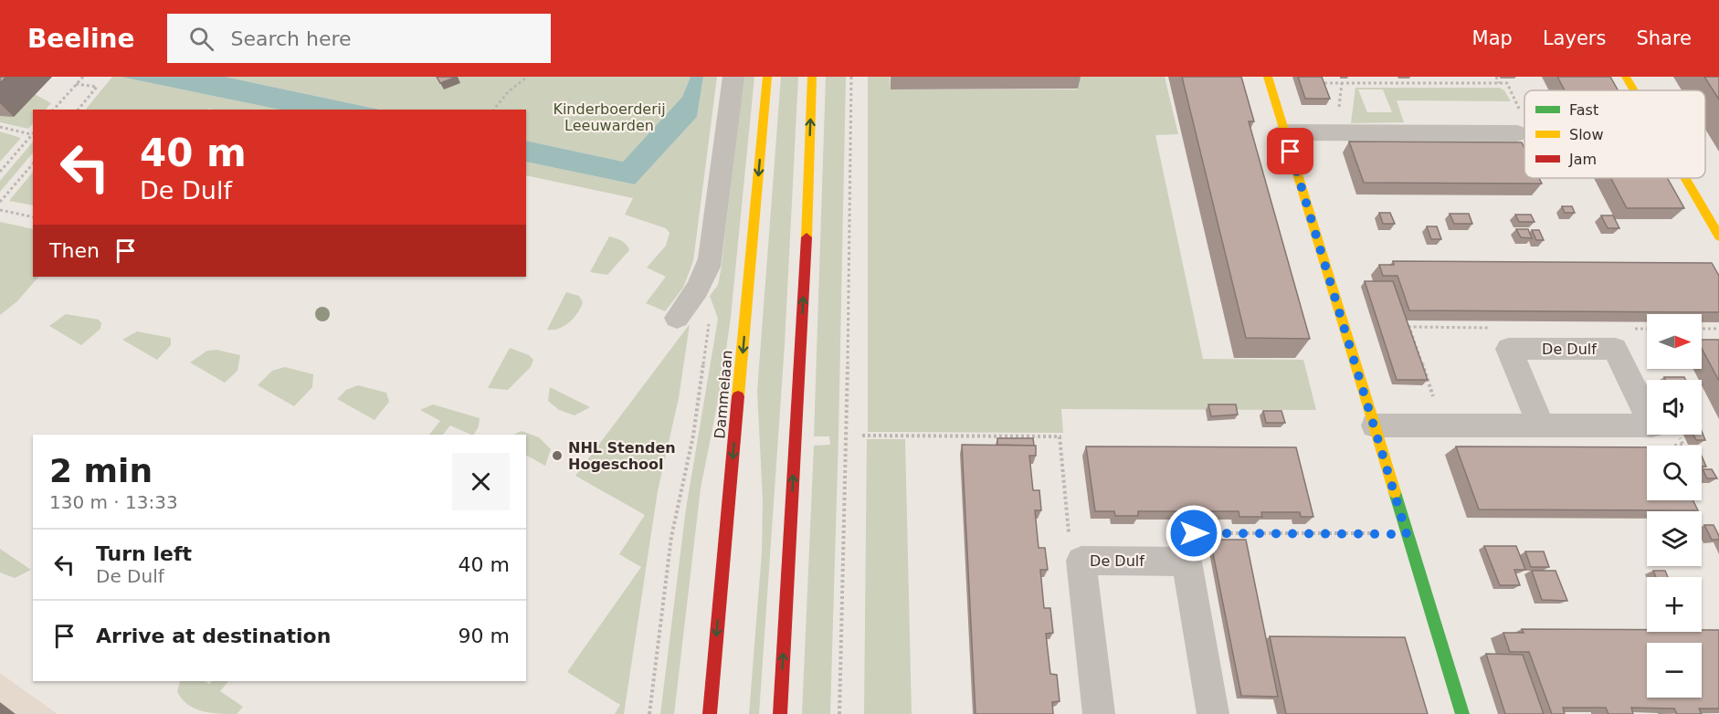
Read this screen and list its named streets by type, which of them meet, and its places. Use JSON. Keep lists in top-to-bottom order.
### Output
{
  "streets": {
    "main road": ["Dammelaan"],
    "street": ["De Dulf"]
  },
  "parks": ["Kinderboerderij Leeuwarden"],
  "places": ["NHL Stenden Hogeschool"],
  "legend": ["Fast", "Slow", "Jam"],
  "north": "right",
  "page": {
    "header": "Beeline",
    "search": "Search here",
    "nav": ["Map", "Layers", "Share"],
    "turn": ["40 m", "De Dulf"],
    "then": "Then",
    "map_buttons": ["+", "−"],
    "heading": ["2 min", "130 m · 13:33"],
    "list": [
      {
        "name": "Turn left",
        "note": "De Dulf",
        "value": "40 m"
      },
      {
        "name": "Arrive at destination",
        "value": "90 m"
      }
    ]
  }
}
